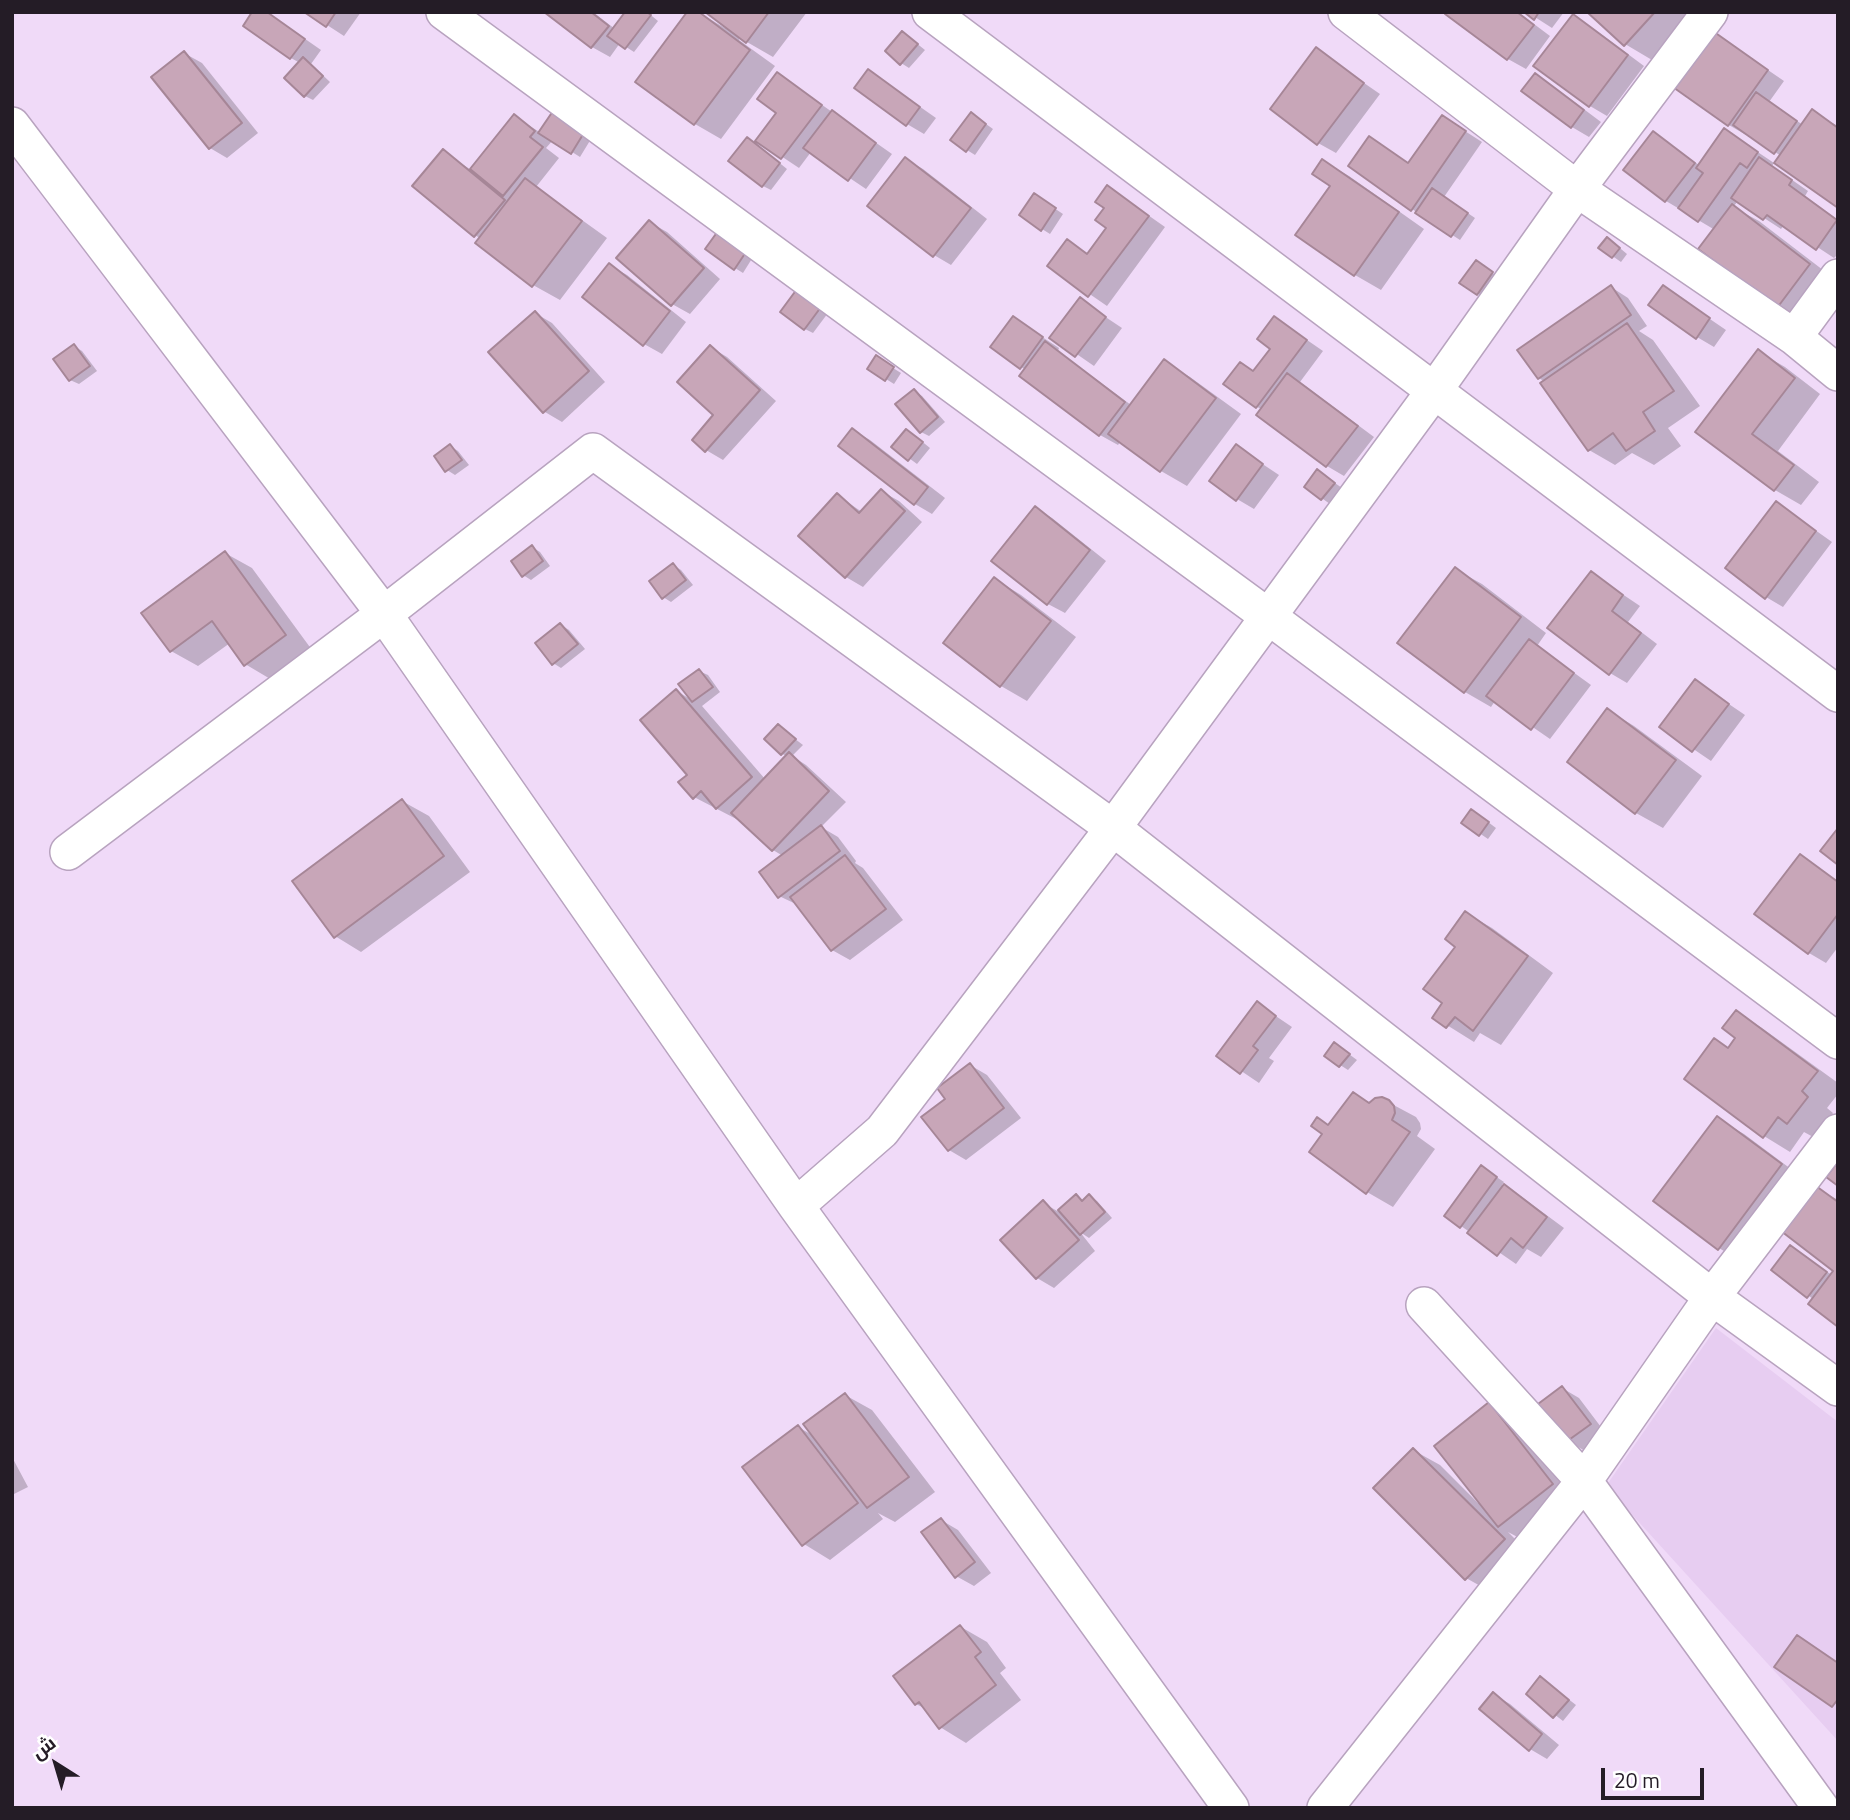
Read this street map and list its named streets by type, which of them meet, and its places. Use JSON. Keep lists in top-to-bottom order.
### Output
{
  "scale_bar": "20 m",
  "north": "top left"
}
